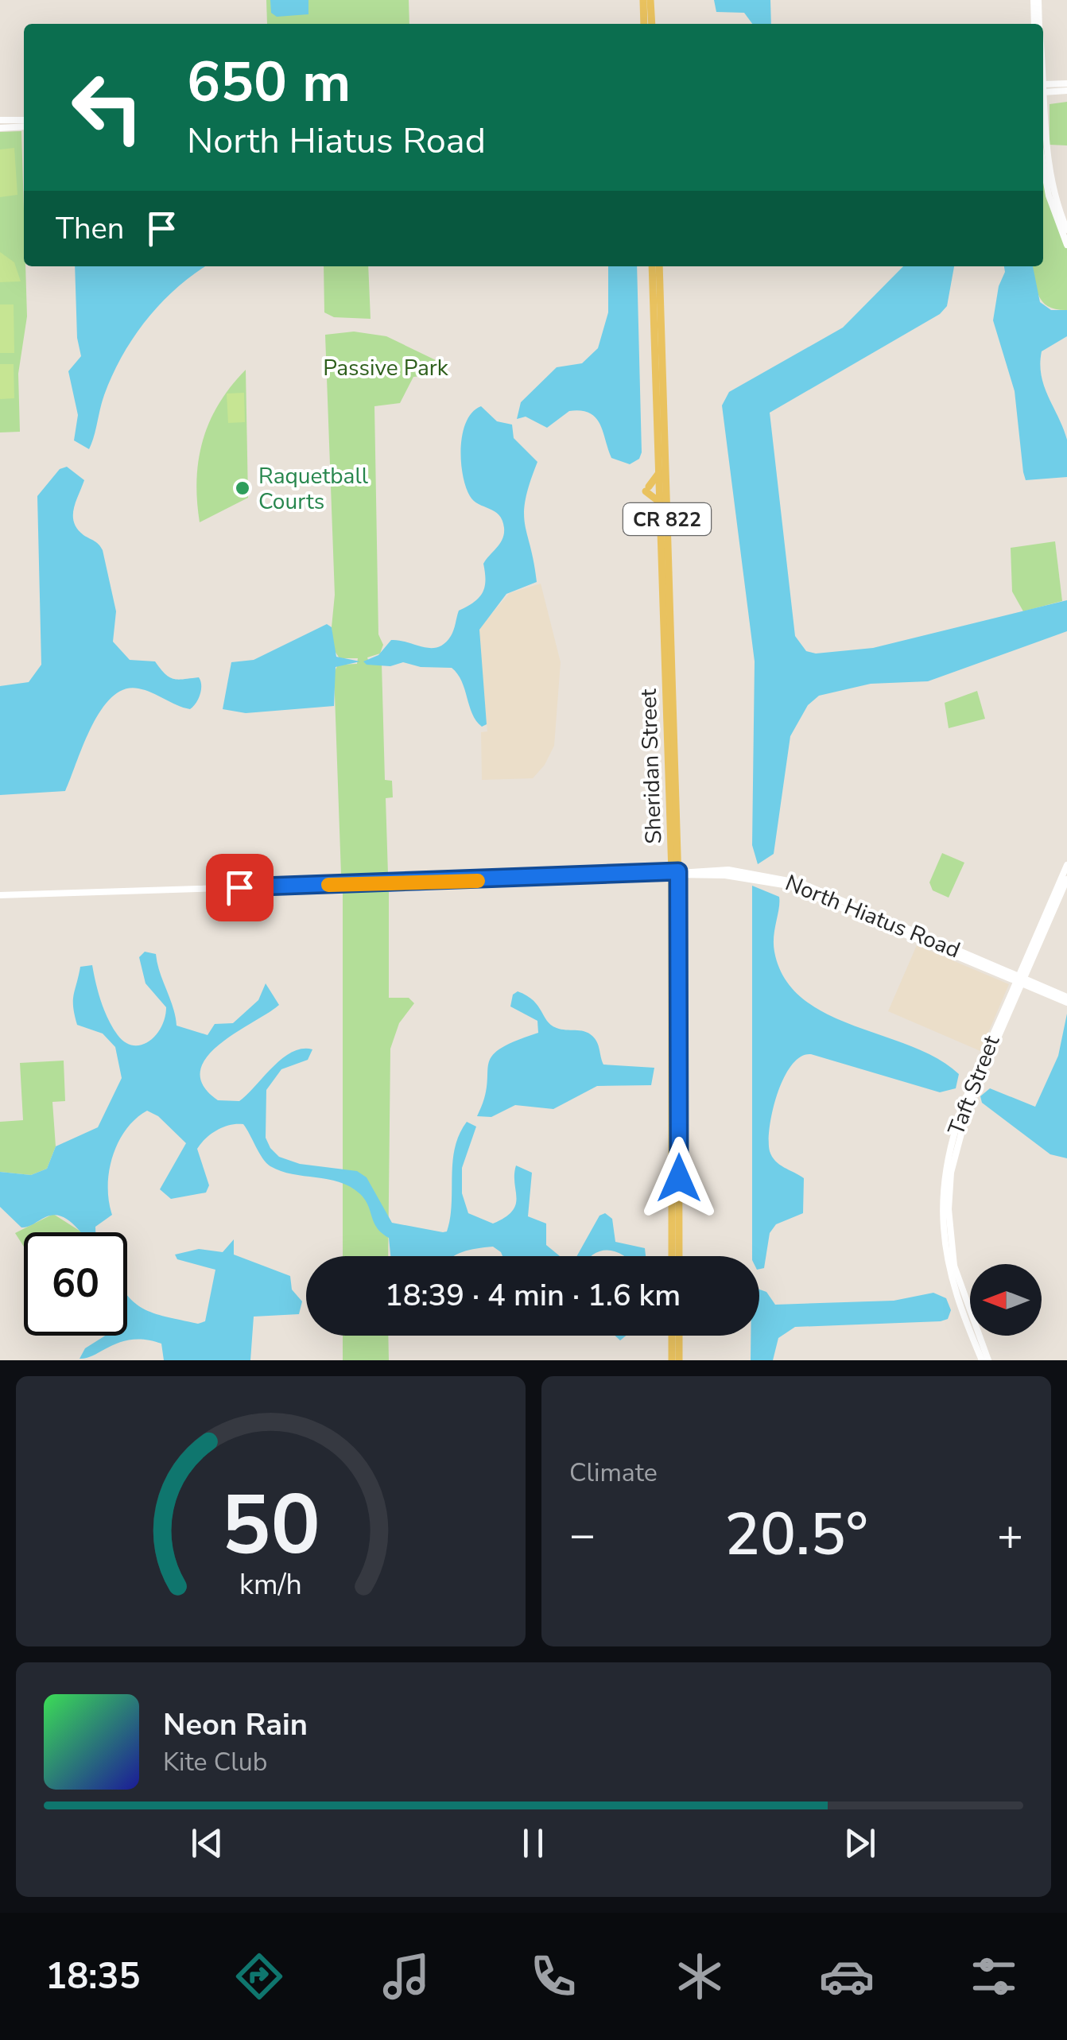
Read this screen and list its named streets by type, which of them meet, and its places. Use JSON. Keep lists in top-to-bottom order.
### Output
{
  "streets": {
    "main road": ["CR 822", "Sheridan Street"],
    "street": ["North Hiatus Road", "Taft Street"]
  },
  "crossings": [
    ["Sheridan Street", "North Hiatus Road"],
    ["North Hiatus Road", "Taft Street"]
  ],
  "parks": ["Passive Park"],
  "places": ["Raquetball Courts"],
  "north": "left",
  "page": {
    "turn": ["650 m", "North Hiatus Road"],
    "then": "Then",
    "limit": "60",
    "trip": "18:39 · 4 min · 1.6 km",
    "tile": "Climate",
    "heat": ["−", "20.5°", "+"],
    "song": ["Neon Rain", "Kite Club"],
    "tabs": "18:35",
    "gauge": ["50", "km/h"]
  }
}
